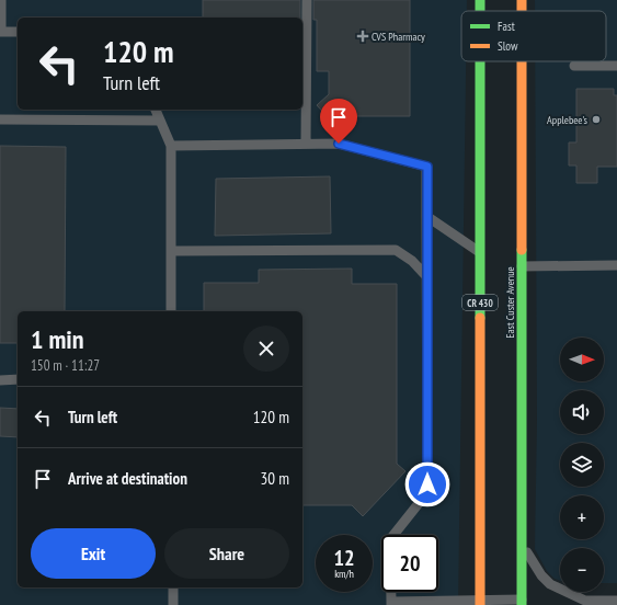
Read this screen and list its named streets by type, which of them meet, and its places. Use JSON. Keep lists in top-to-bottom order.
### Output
{
  "streets": {
    "main road": ["CR 430", "East Custer Avenue"]
  },
  "places": {
    "health": ["CVS Pharmacy"],
    "other": ["Applebee's"]
  },
  "legend": ["Fast", "Slow"],
  "north": "right",
  "page": {
    "turn": ["120 m", "Turn left"],
    "heading": ["1 min", "150 m · 11:27"],
    "map_buttons": ["+", "−"],
    "list": [
      {
        "name": "Turn left",
        "value": "120 m"
      },
      {
        "name": "Arrive at destination",
        "value": "30 m"
      }
    ],
    "buttons": ["Exit", "Share"],
    "speed": "12 km/h",
    "limit": "20"
  }
}
